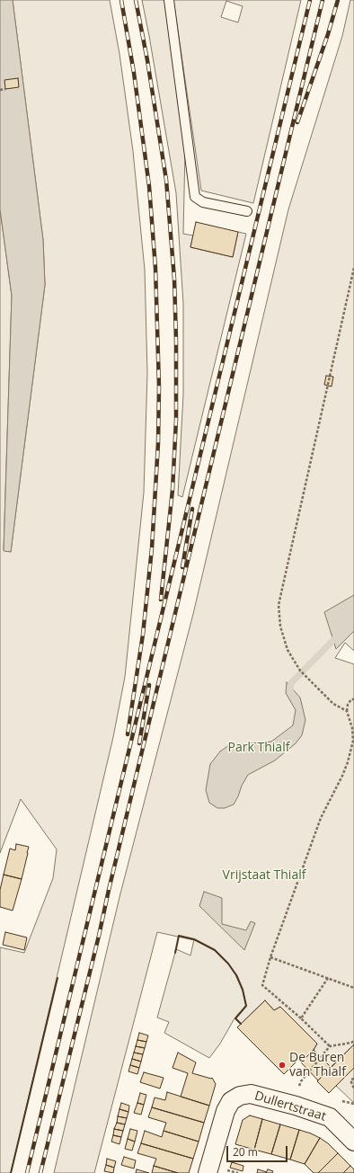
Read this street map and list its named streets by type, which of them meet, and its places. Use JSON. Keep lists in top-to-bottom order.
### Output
{
  "streets": {
    "street": ["Dullertstraat"]
  },
  "parks": ["Park Thialf", "Vrijstaat Thialf"],
  "places": ["De Buren van Thialf"],
  "scale_bar": "20 m"
}
